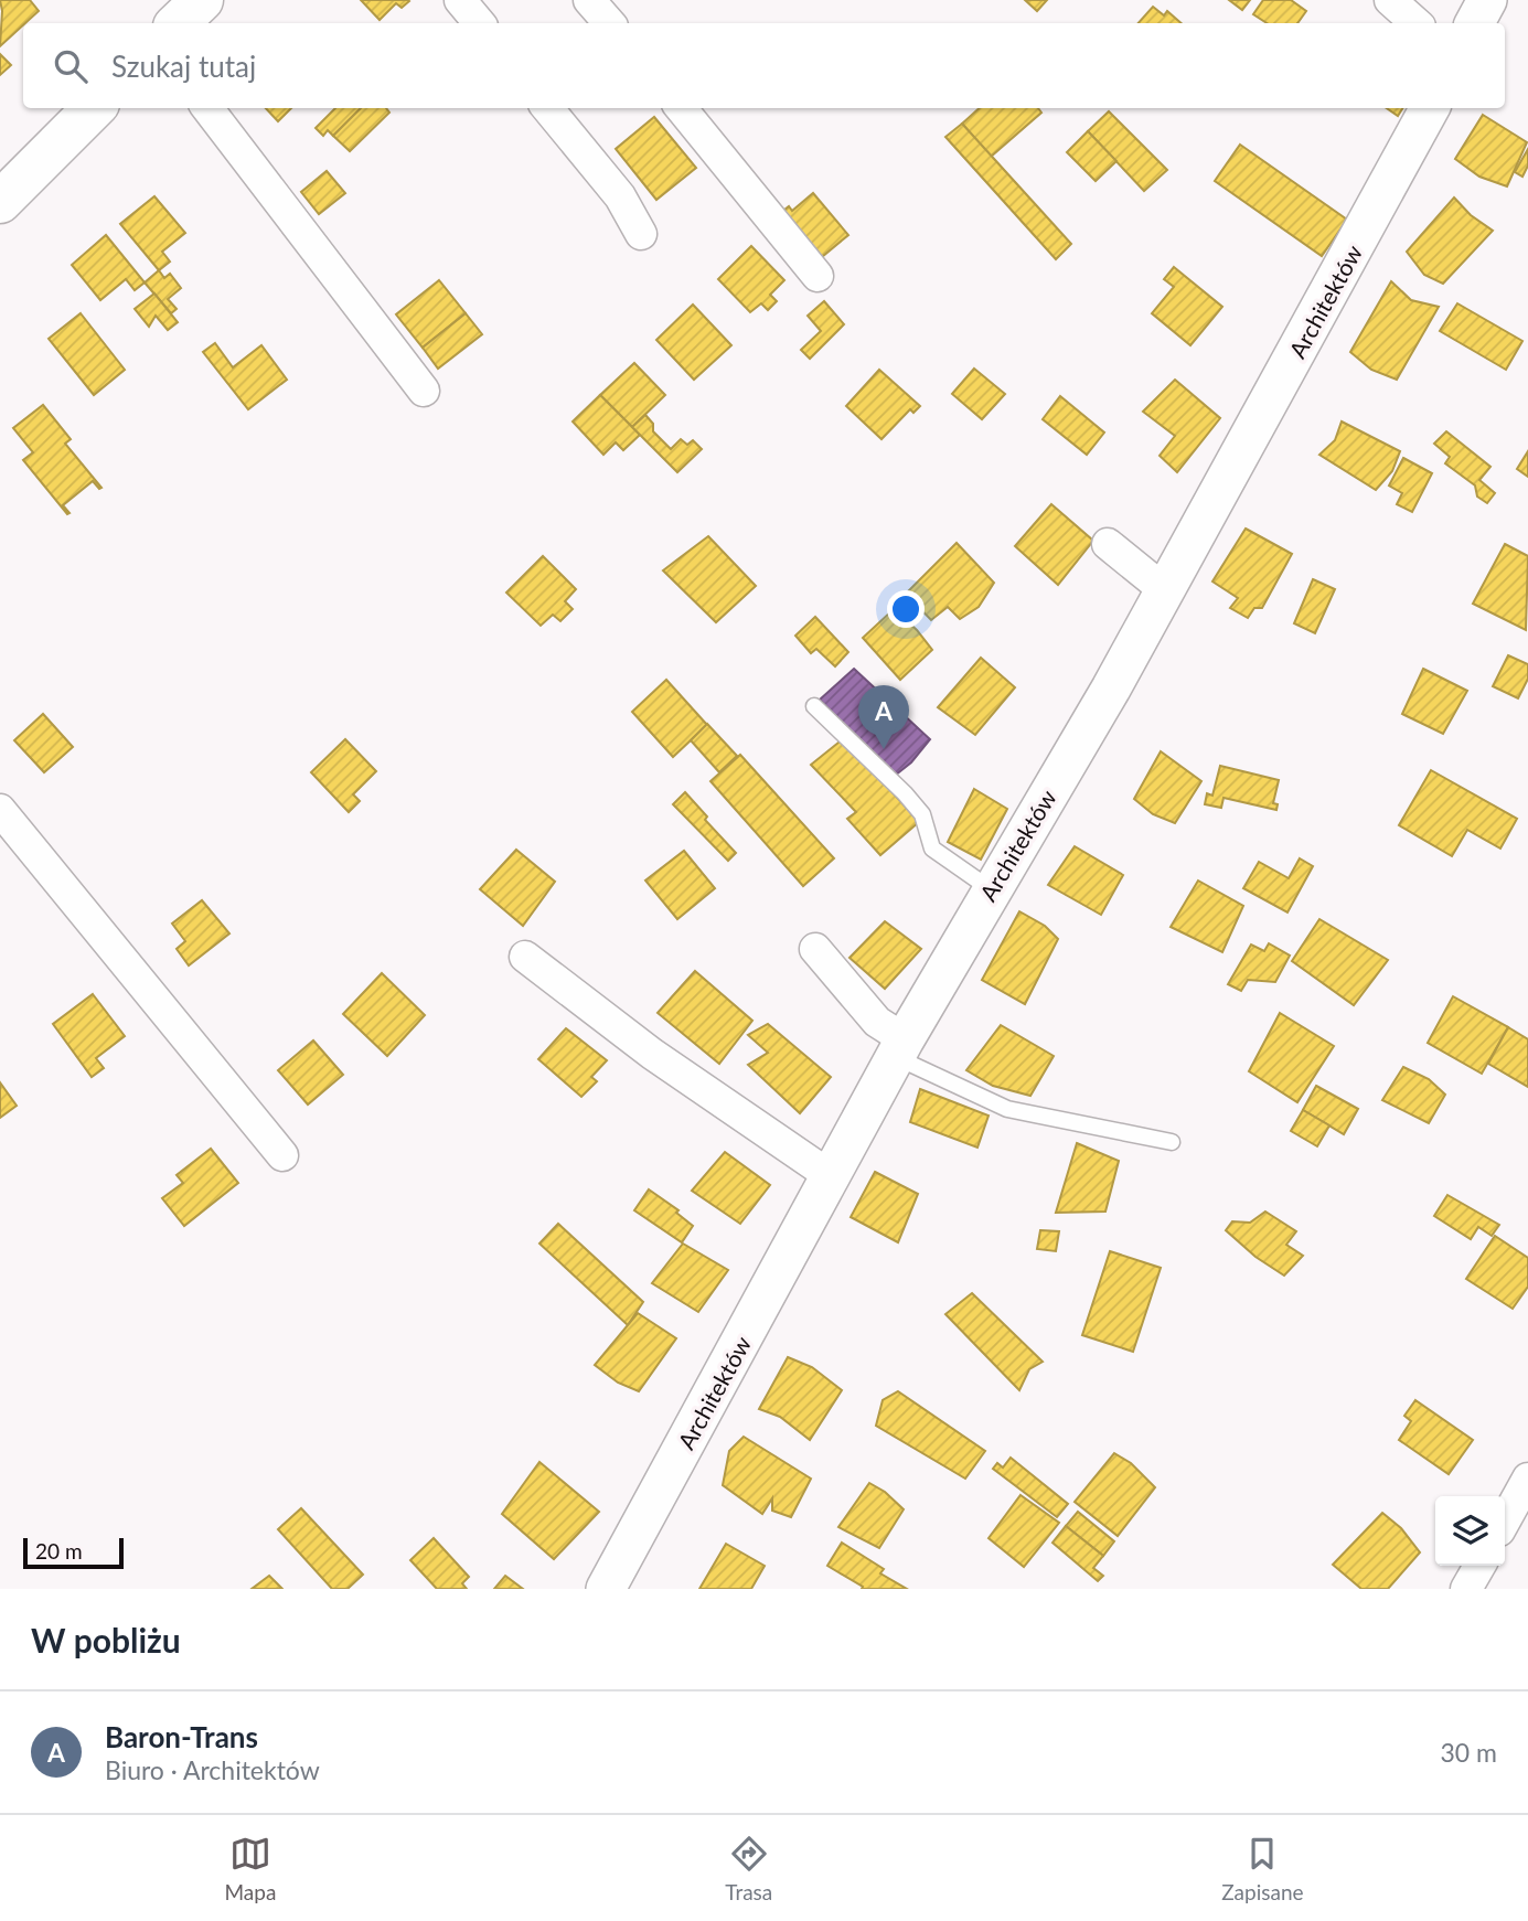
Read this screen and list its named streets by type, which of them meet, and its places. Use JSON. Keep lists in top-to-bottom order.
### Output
{
  "streets": {
    "street": ["Architektów"]
  },
  "scale_bar": "20 m",
  "page": {
    "search": "Szukaj tutaj",
    "pins": "A",
    "scale": "20 m",
    "heading": "W pobliżu",
    "list": [
      {
        "mark": "A",
        "name": "Baron-Trans",
        "note": "Biuro · Architektów",
        "value": "30 m"
      }
    ],
    "nav": ["Mapa", "Trasa", "Zapisane"]
  }
}
